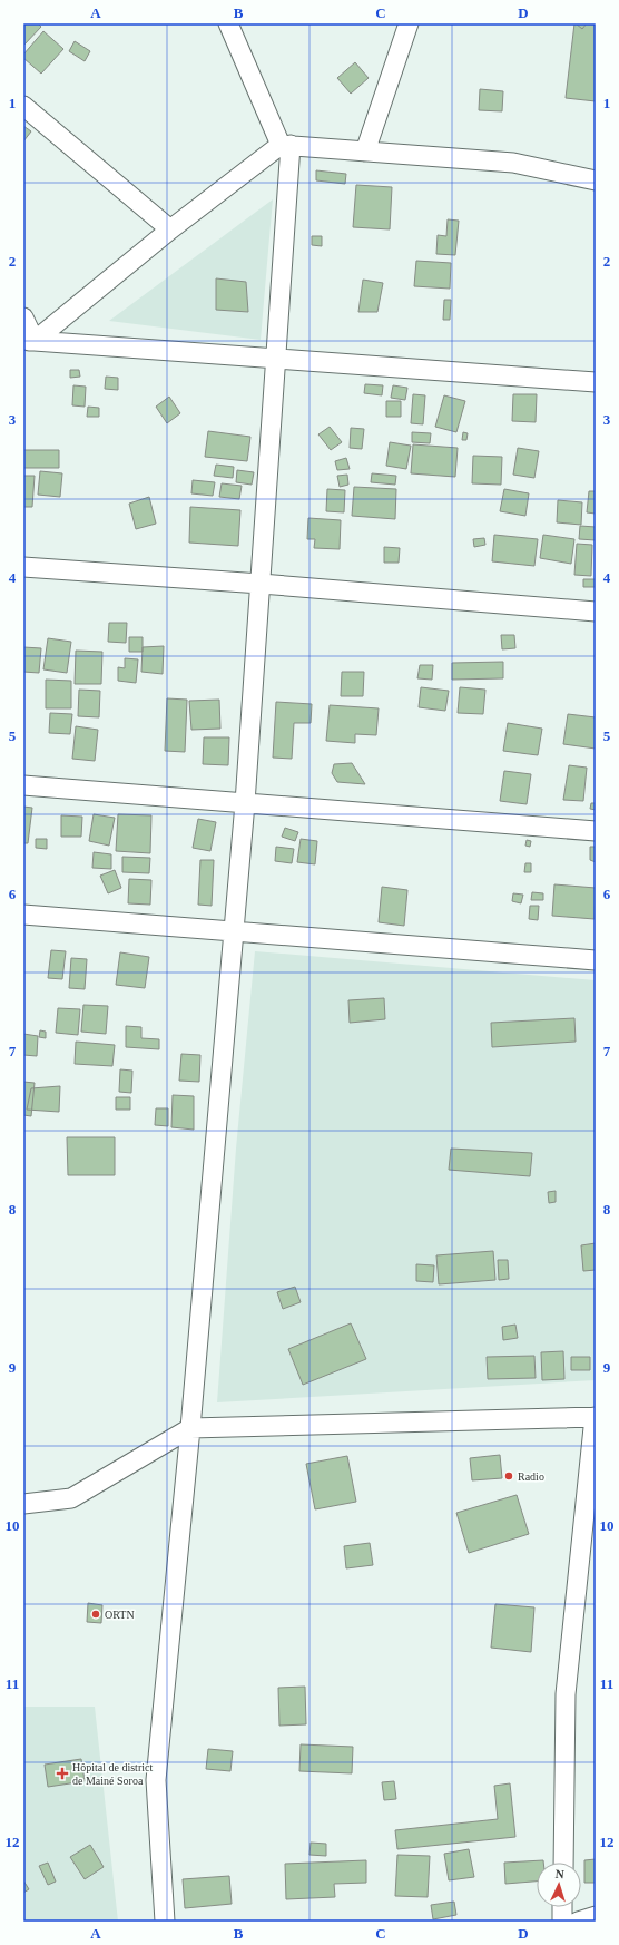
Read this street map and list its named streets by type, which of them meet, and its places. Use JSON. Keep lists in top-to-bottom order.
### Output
{
  "places": {
    "other": ["Radio", "ORTN"],
    "health": ["Hôpital de district de Mainé Soroa"]
  },
  "north": "top",
  "grid": {
    "columns": [
      "A",
      "B",
      "C",
      "D"
    ],
    "rows": [
      "1",
      "2",
      "3",
      "4",
      "5",
      "6",
      "7",
      "8",
      "9",
      "10",
      "11",
      "12"
    ]
  }
}
